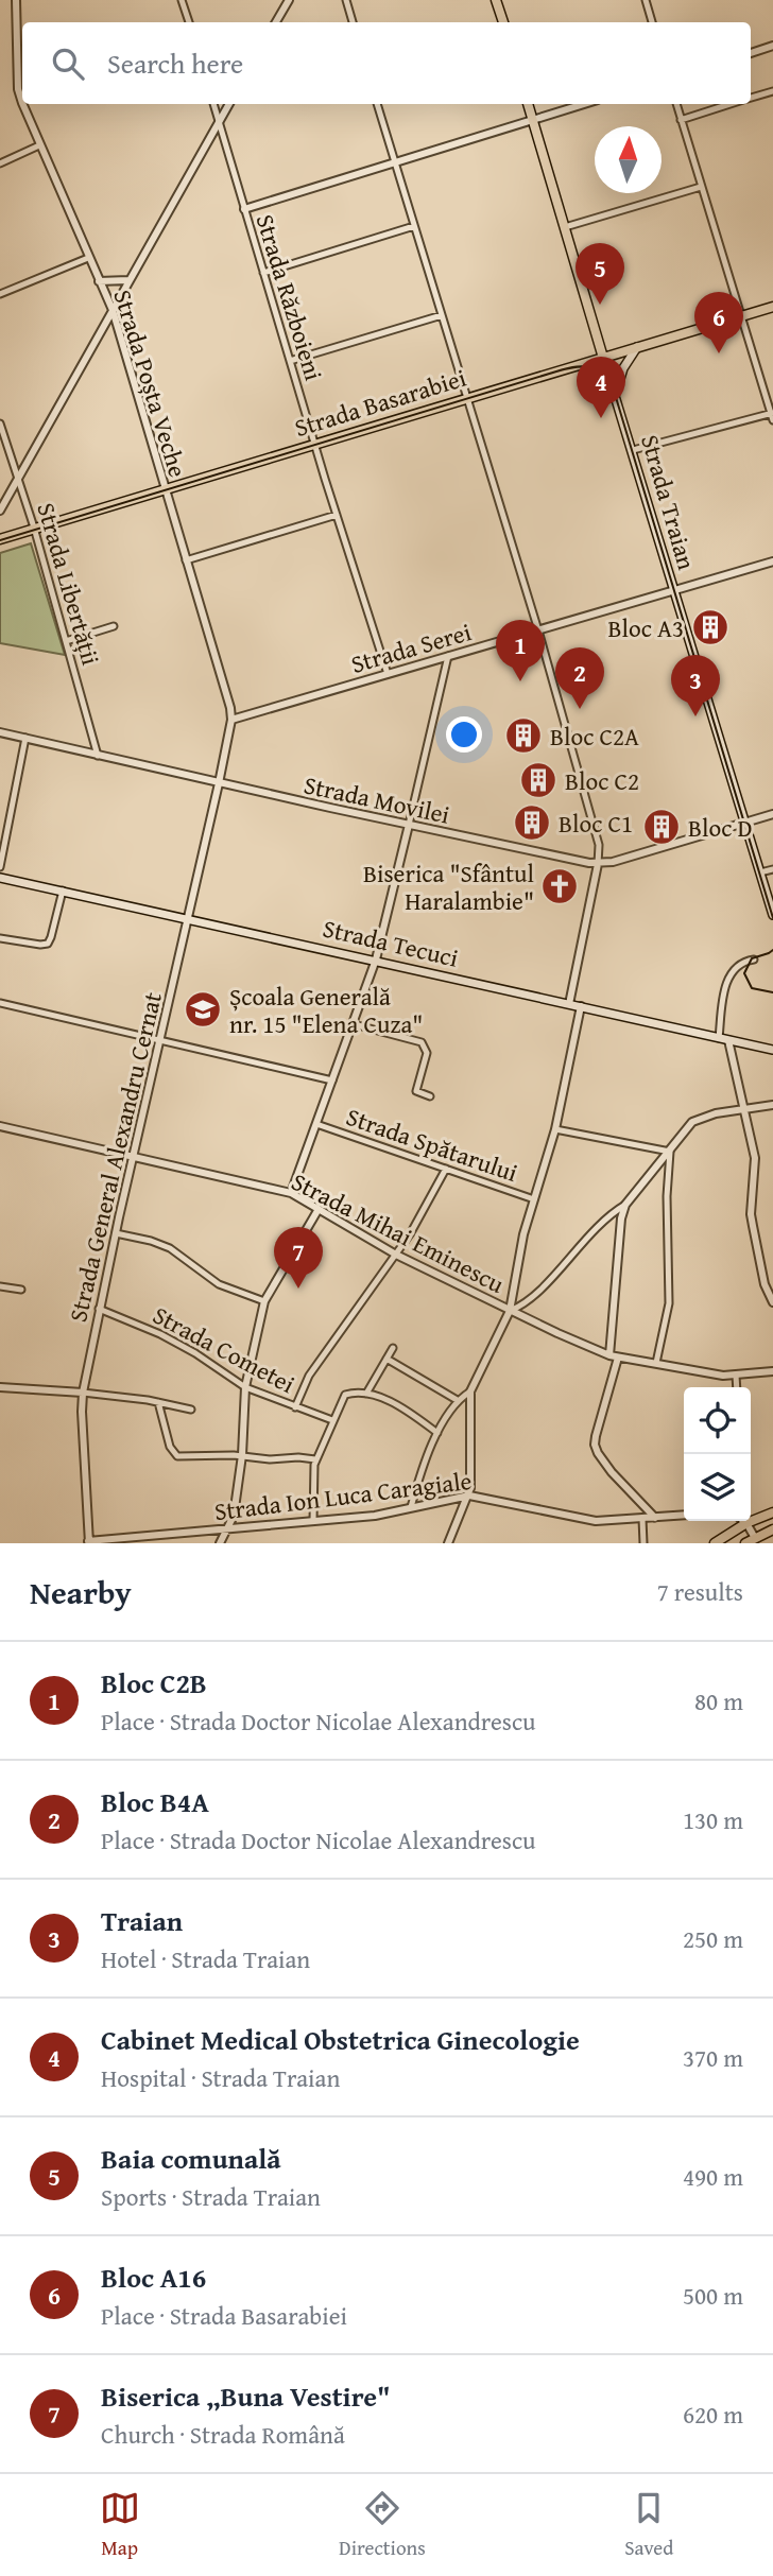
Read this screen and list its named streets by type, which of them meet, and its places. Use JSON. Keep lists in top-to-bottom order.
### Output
{
  "streets": {
    "main road": ["Strada Basarabiei", "Strada Traian", "Strada Tecuci"],
    "street": [
      "Strada Războieni",
      "Strada Poșta Veche",
      "Strada Libertății",
      "Strada Serei",
      "Strada Movilei",
      "Strada Spătarului",
      "Strada General Alexandru Cernat",
      "Strada Mihai Eminescu",
      "Strada Cometei",
      "Strada Ion Luca Caragiale"
    ]
  },
  "crossings": [
    ["Strada Războieni", "Strada Basarabiei"],
    ["Strada Războieni", "Strada Serei"],
    ["Strada Poșta Veche", "Strada Basarabiei"],
    ["Strada Poșta Veche", "Strada Serei"],
    ["Strada Poșta Veche", "Strada Movilei"],
    ["Strada Poșta Veche", "Strada General Alexandru Cernat"],
    ["Strada Basarabiei", "Strada Traian"],
    ["Strada Basarabiei", "Strada Libertății"],
    ["Strada Traian", "Strada Serei"],
    ["Strada Traian", "Strada Movilei"],
    ["Strada Libertății", "Strada Movilei"],
    ["Strada Movilei", "Strada General Alexandru Cernat"],
    ["Strada Tecuci", "Strada General Alexandru Cernat"],
    ["Strada General Alexandru Cernat", "Strada Mihai Eminescu"],
    ["Strada General Alexandru Cernat", "Strada Cometei"],
    ["Strada General Alexandru Cernat", "Strada Ion Luca Caragiale"]
  ],
  "places": {
    "building": [
      "Bloc A3",
      "Bloc C2A",
      "Bloc C2",
      "Bloc C1",
      "Bloc D"
    ],
    "church": ["Biserica \"Sfântul Haralambie\""],
    "school or university": ["Școala Generală nr. 15 \"Elena Cuza\""]
  },
  "north": "top",
  "page": {
    "search": "Search here",
    "pins": [
      "5",
      "6",
      "4",
      "1",
      "2",
      "3",
      "7"
    ],
    "heading": ["Nearby", "7 results"],
    "list": [
      {
        "mark": "1",
        "name": "Bloc C2B",
        "note": "Place · Strada Doctor Nicolae Alexandrescu",
        "value": "80 m"
      },
      {
        "mark": "2",
        "name": "Bloc B4A",
        "note": "Place · Strada Doctor Nicolae Alexandrescu",
        "value": "130 m"
      },
      {
        "mark": "3",
        "name": "Traian",
        "note": "Hotel · Strada Traian",
        "value": "250 m"
      },
      {
        "mark": "4",
        "name": "Cabinet Medical Obstetrica Ginecologie",
        "note": "Hospital · Strada Traian",
        "value": "370 m"
      },
      {
        "mark": "5",
        "name": "Baia comunală",
        "note": "Sports · Strada Traian",
        "value": "490 m"
      },
      {
        "mark": "6",
        "name": "Bloc A16",
        "note": "Place · Strada Basarabiei",
        "value": "500 m"
      },
      {
        "mark": "7",
        "name": "Biserica „Buna Vestire\"",
        "note": "Church · Strada Română",
        "value": "620 m"
      }
    ],
    "nav": ["Map", "Directions", "Saved"]
  }
}
